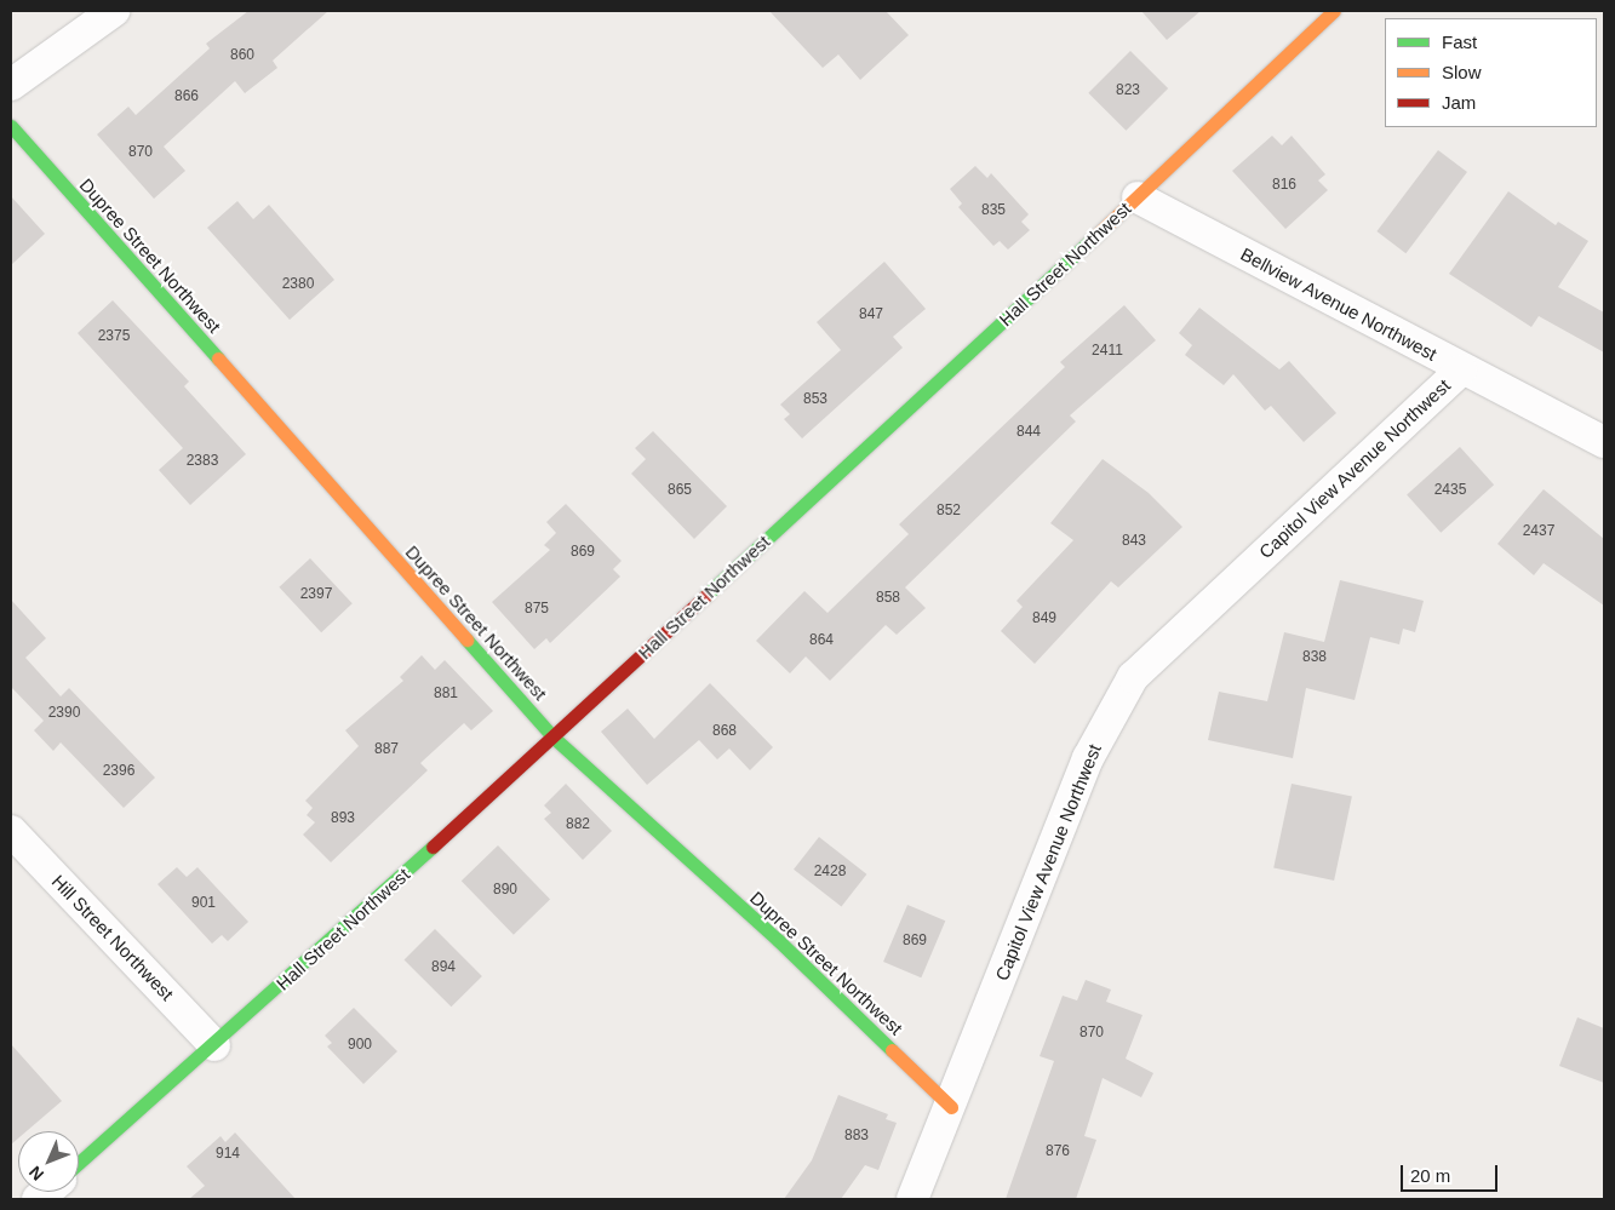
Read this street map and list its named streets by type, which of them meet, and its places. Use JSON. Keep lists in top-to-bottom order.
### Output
{
  "streets": {
    "street": [
      "Dupree Street Northwest",
      "Hall Street Northwest",
      "Bellview Avenue Northwest",
      "Capitol View Avenue Northwest",
      "Hill Street Northwest"
    ]
  },
  "crossings": [
    ["Dupree Street Northwest", "Hall Street Northwest"],
    ["Dupree Street Northwest", "Capitol View Avenue Northwest"],
    ["Hall Street Northwest", "Bellview Avenue Northwest"],
    ["Hall Street Northwest", "Hill Street Northwest"],
    ["Bellview Avenue Northwest", "Capitol View Avenue Northwest"]
  ],
  "house_numbers": [
    "860",
    "823",
    "866",
    "870",
    "816",
    "835",
    "2380",
    "847",
    "2375",
    "2411",
    "853",
    "844",
    "2383",
    "865",
    "2435",
    "852",
    "2437",
    "843",
    "869",
    "2397",
    "858",
    "875",
    "849",
    "864",
    "838",
    "881",
    "2390",
    "868",
    "887",
    "2396",
    "893",
    "882",
    "2428",
    "890",
    "901",
    "869",
    "894",
    "870",
    "900",
    "883",
    "876",
    "914"
  ],
  "legend": ["Fast", "Slow", "Jam"],
  "scale_bar": "20 m",
  "north": "bottom left"
}
